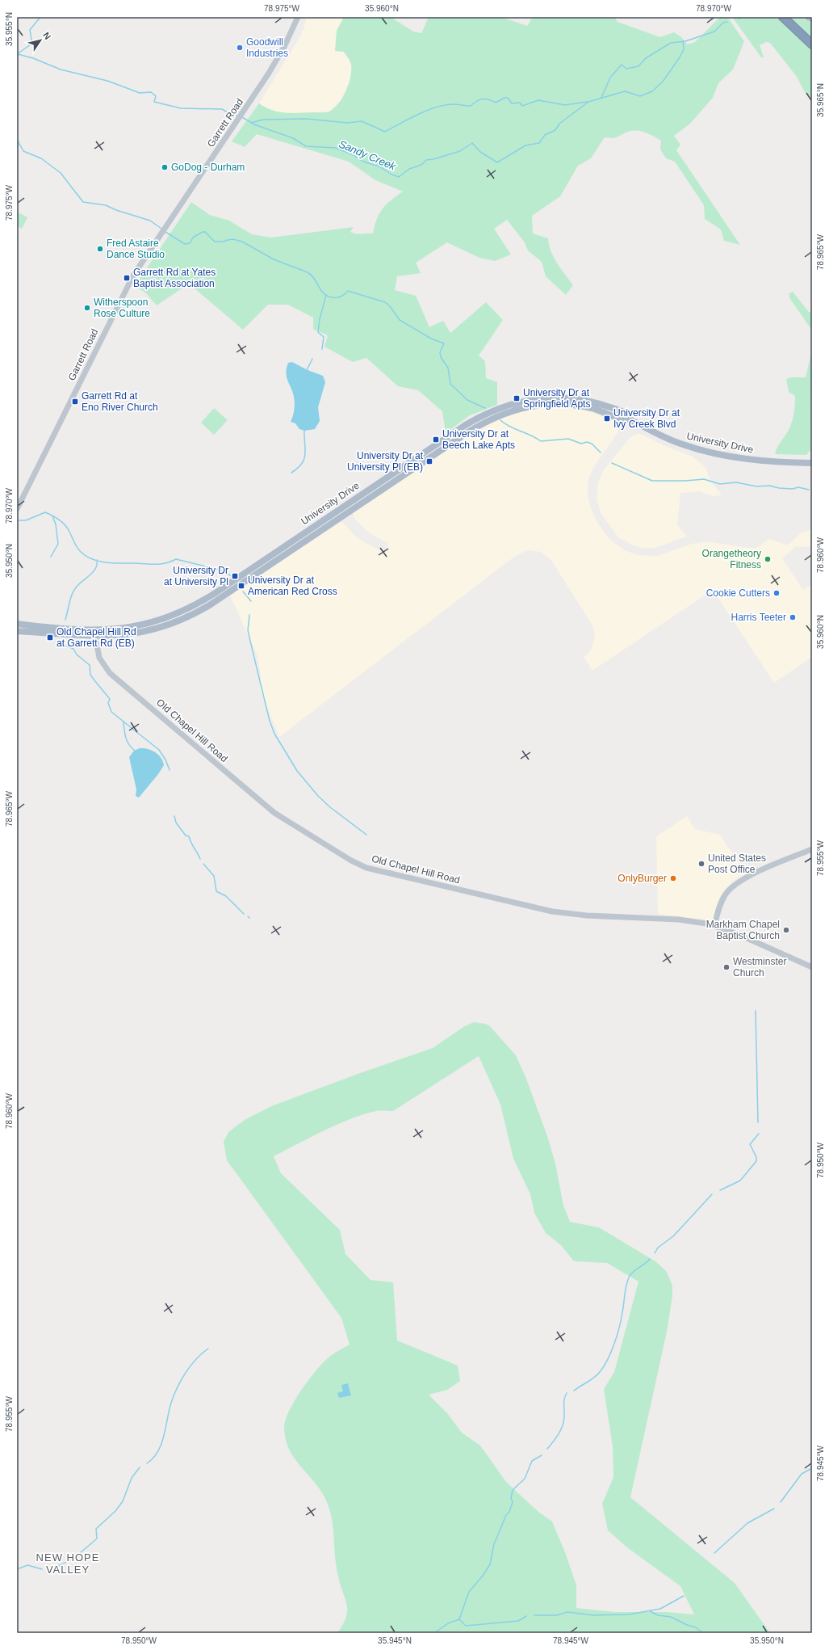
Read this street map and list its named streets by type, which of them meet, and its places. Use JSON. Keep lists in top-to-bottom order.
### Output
{
  "streets": {
    "main road": ["University Drive"],
    "street": ["Garrett Road", "Old Chapel Hill Road"]
  },
  "crossings": [
    ["University Drive", "Old Chapel Hill Road"]
  ],
  "districts": ["NEW HOPE VALLEY"],
  "water": ["Sandy Creek"],
  "places": {
    "other": [
      "Goodwill Industries",
      "GoDog - Durham",
      "Fred Astaire Dance Studio",
      "Witherspoon Rose Culture",
      "Orangetheory Fitness",
      "Cookie Cutters",
      "Harris Teeter",
      "United States Post Office",
      "OnlyBurger",
      "Markham Chapel Baptist Church",
      "Westminster Church"
    ],
    "transit": [
      "Garrett Rd at Yates Baptist Association",
      "University Dr at Springfield Apts",
      "Garrett Rd at Eno River Church",
      "University Dr at Ivy Creek Blvd",
      "University Dr at Beech Lake Apts",
      "University Dr at University Pl (EB)",
      "University Dr at University Pl",
      "University Dr at American Red Cross",
      "Old Chapel Hill Rd at Garrett Rd (EB)"
    ]
  },
  "north": "top right",
  "coordinates": [
    "78.975°W",
    "35.960°N",
    "78.970°W",
    "35.955°N",
    "35.965°N",
    "78.965°W",
    "78.960°W",
    "35.950°N",
    "78.955°W",
    "78.950°W",
    "78.945°W",
    "35.945°N"
  ]
}
